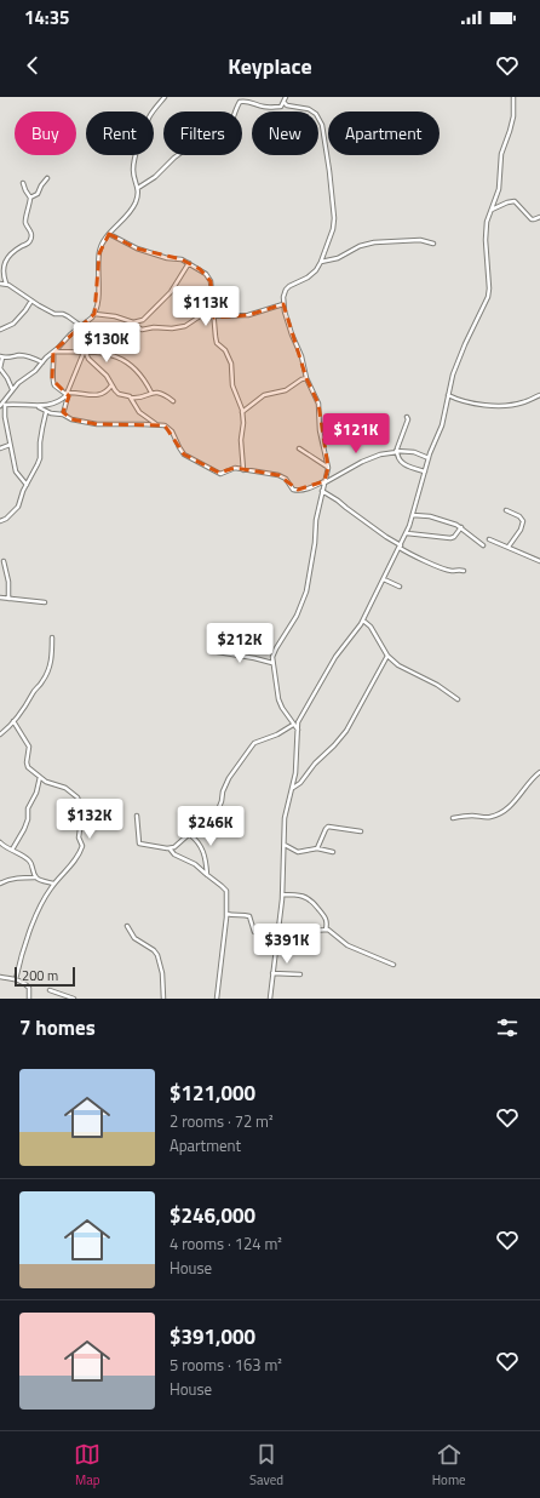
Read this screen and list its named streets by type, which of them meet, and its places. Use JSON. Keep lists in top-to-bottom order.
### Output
{
  "scale_bar": "200 m",
  "page": {
    "status": "14:35",
    "header": "Keyplace",
    "chip": [
      "Buy",
      "Rent",
      "Filters",
      "New",
      "Apartment"
    ],
    "price": [
      "$113K",
      "$130K",
      "$121K",
      "$212K",
      "$132K",
      "$246K",
      "$391K"
    ],
    "scale": "200 m",
    "heading": "7 homes",
    "list": [
      {
        "name": "$121,000",
        "note": "2 rooms · 72 m² · Apartment"
      },
      {
        "name": "$246,000",
        "note": "4 rooms · 124 m² · House"
      },
      {
        "name": "$391,000",
        "note": "5 rooms · 163 m² · House"
      }
    ],
    "tabs": ["Map", "Saved", "Home"]
  }
}
